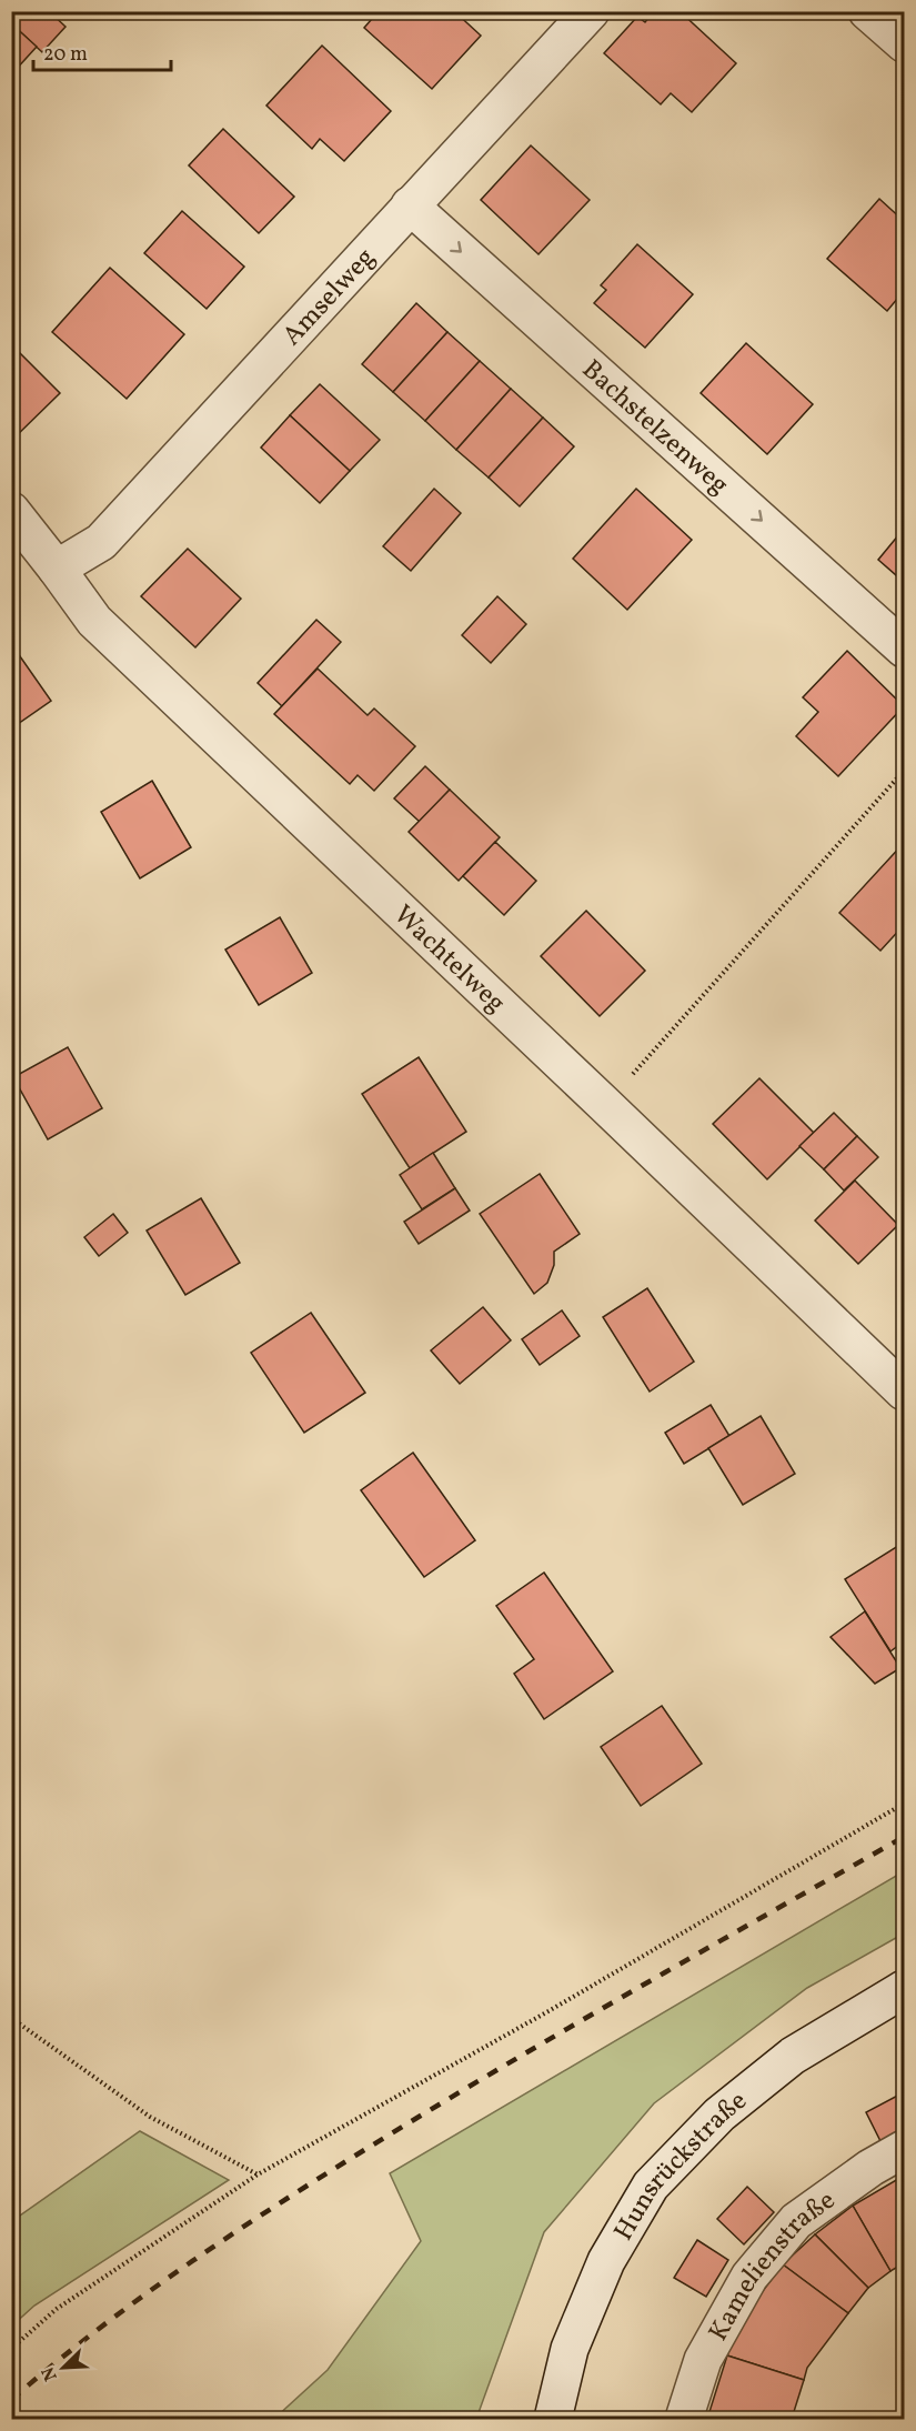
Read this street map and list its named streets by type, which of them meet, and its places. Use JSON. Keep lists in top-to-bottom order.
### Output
{
  "streets": {
    "street": [
      "Amselweg",
      "Bachstelzenweg",
      "Wachtelweg",
      "Hunsrückstraße",
      "Kamelienstraße"
    ]
  },
  "crossings": [
    ["Amselweg", "Bachstelzenweg"],
    ["Amselweg", "Wachtelweg"]
  ],
  "one_way": ["Bachstelzenweg"],
  "scale_bar": "20 m",
  "north": "bottom left"
}
